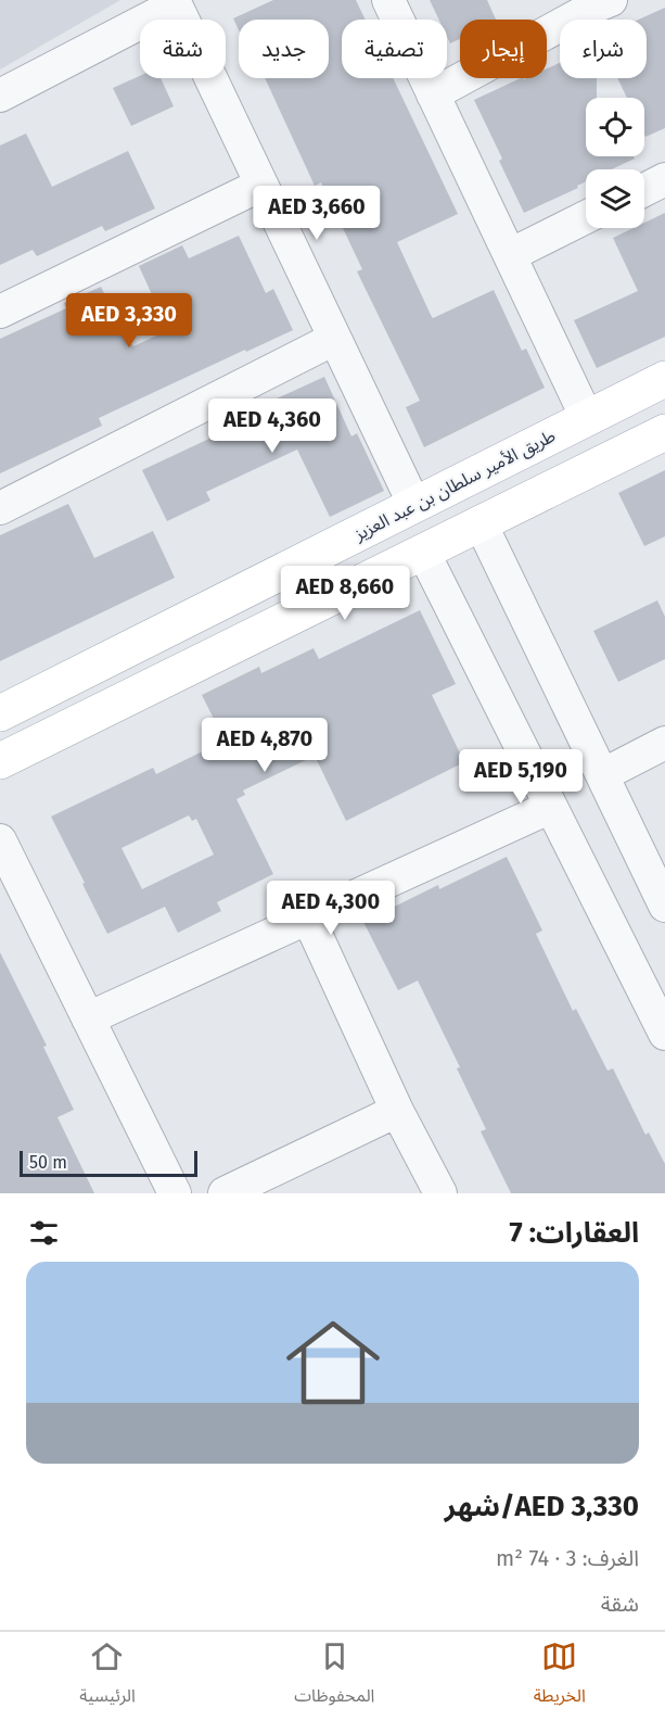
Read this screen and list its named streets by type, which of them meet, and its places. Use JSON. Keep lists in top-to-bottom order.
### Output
{
  "streets": {
    "main road": ["طريق الأمير سلطان بن عبد العزيز"]
  },
  "scale_bar": "50 m",
  "page": {
    "chip": [
      "شراء",
      "إيجار",
      "تصفية",
      "جديد",
      "شقة"
    ],
    "price": [
      "AED 3,660",
      "AED 3,330",
      "AED 4,360",
      "AED 8,660",
      "AED 4,870",
      "AED 5,190",
      "AED 4,300"
    ],
    "scale": "50 m",
    "heading": "العقارات: 7",
    "list": [
      {
        "name": "AED 3,330/شهر",
        "note": "الغرف: 3 · 74 m² · شقة"
      }
    ],
    "tabs": ["الخريطة", "المحفوظات", "الرئيسية"]
  }
}
